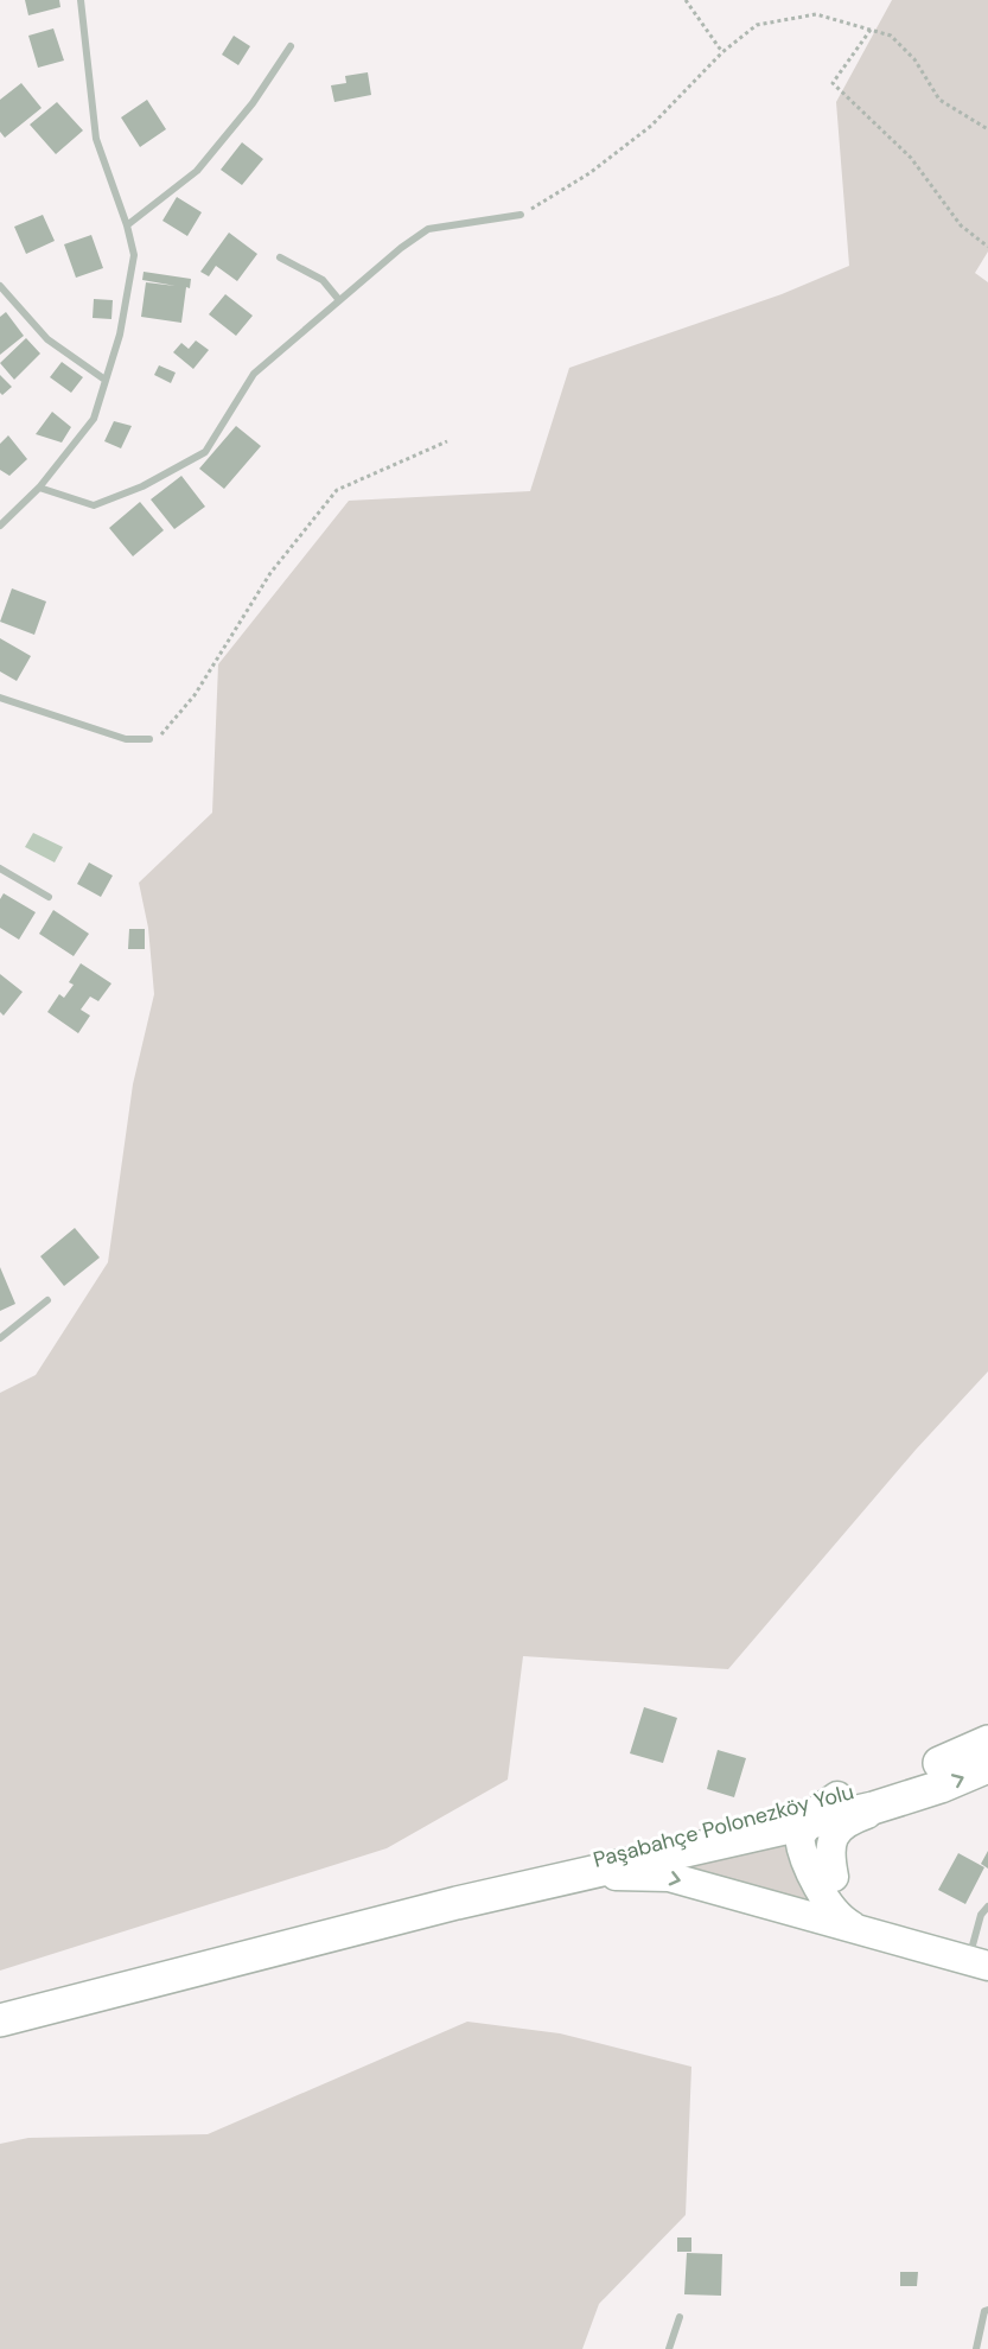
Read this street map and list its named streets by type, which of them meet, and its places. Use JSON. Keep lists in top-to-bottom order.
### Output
{
  "streets": {
    "main road": ["Paşabahçe Polonezköy Yolu"]
  }
}
